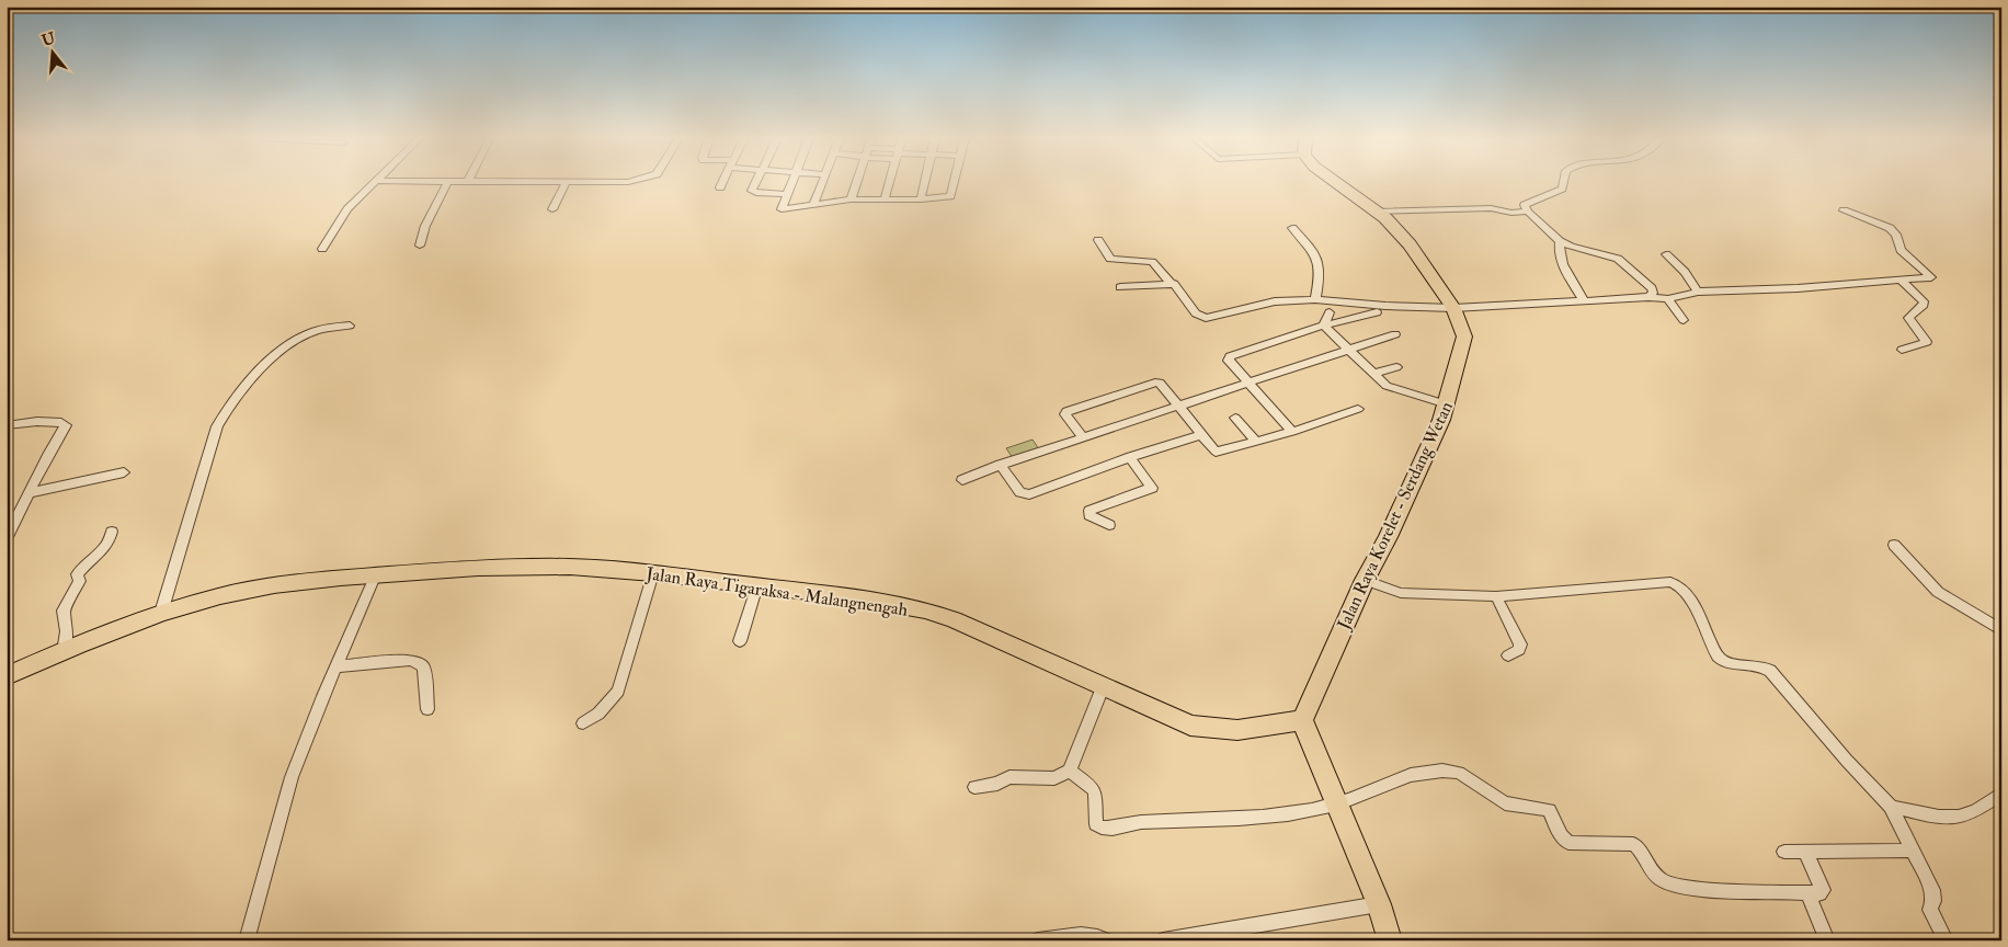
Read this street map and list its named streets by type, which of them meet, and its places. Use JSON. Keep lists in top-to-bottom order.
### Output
{
  "streets": {
    "main road": ["Jalan Raya Korelet - Serdang Wetan", "Jalan Raya Tigaraksa - Malangnengah"]
  },
  "crossings": [
    ["Jalan Raya Korelet - Serdang Wetan", "Jalan Raya Tigaraksa - Malangnengah"]
  ],
  "north": "top"
}
